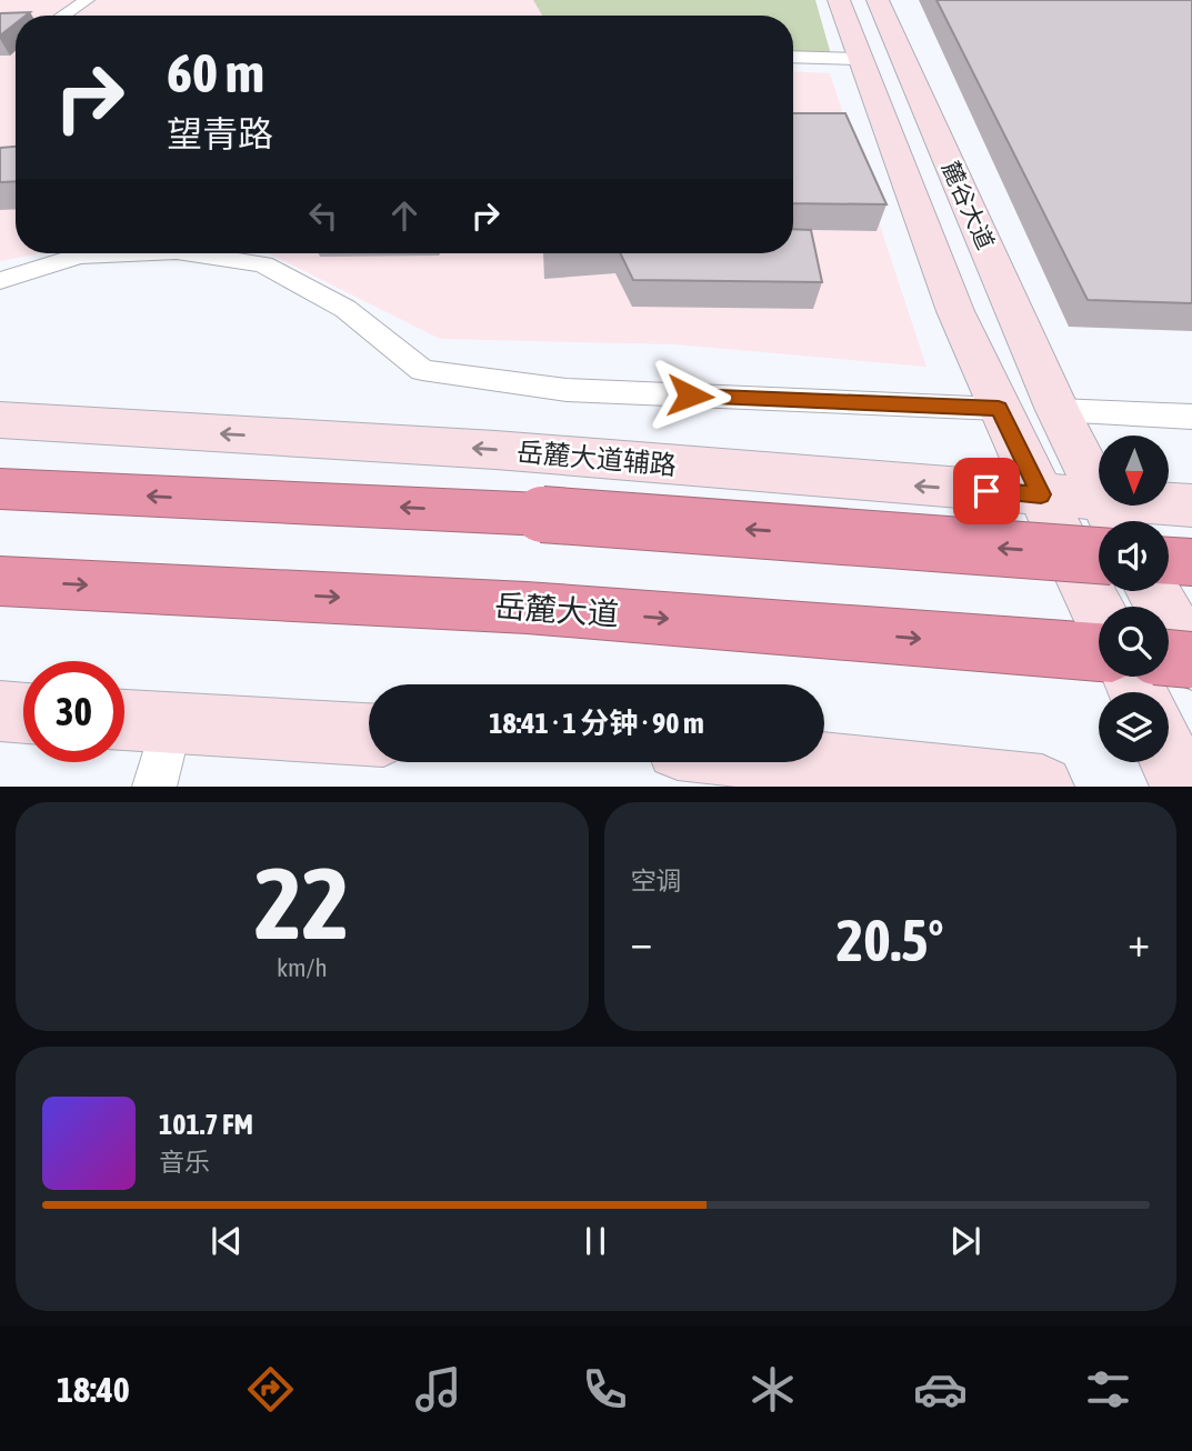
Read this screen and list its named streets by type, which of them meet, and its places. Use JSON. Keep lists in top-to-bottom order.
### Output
{
  "streets": {
    "highway": ["岳麓大道"],
    "main road": ["麓谷大道", "岳麓大道辅路"]
  },
  "crossings": [
    ["麓谷大道", "岳麓大道辅路"]
  ],
  "north": "bottom",
  "page": {
    "turn": ["60 m", "望青路"],
    "limit": "30",
    "trip": "18:41 · 1 分钟 · 90 m",
    "tile": [
      ["22", "km/h"],
      "空调"
    ],
    "heat": ["−", "20.5°", "+"],
    "song": ["101.7 FM", "音乐"],
    "tabs": "18:40"
  }
}
